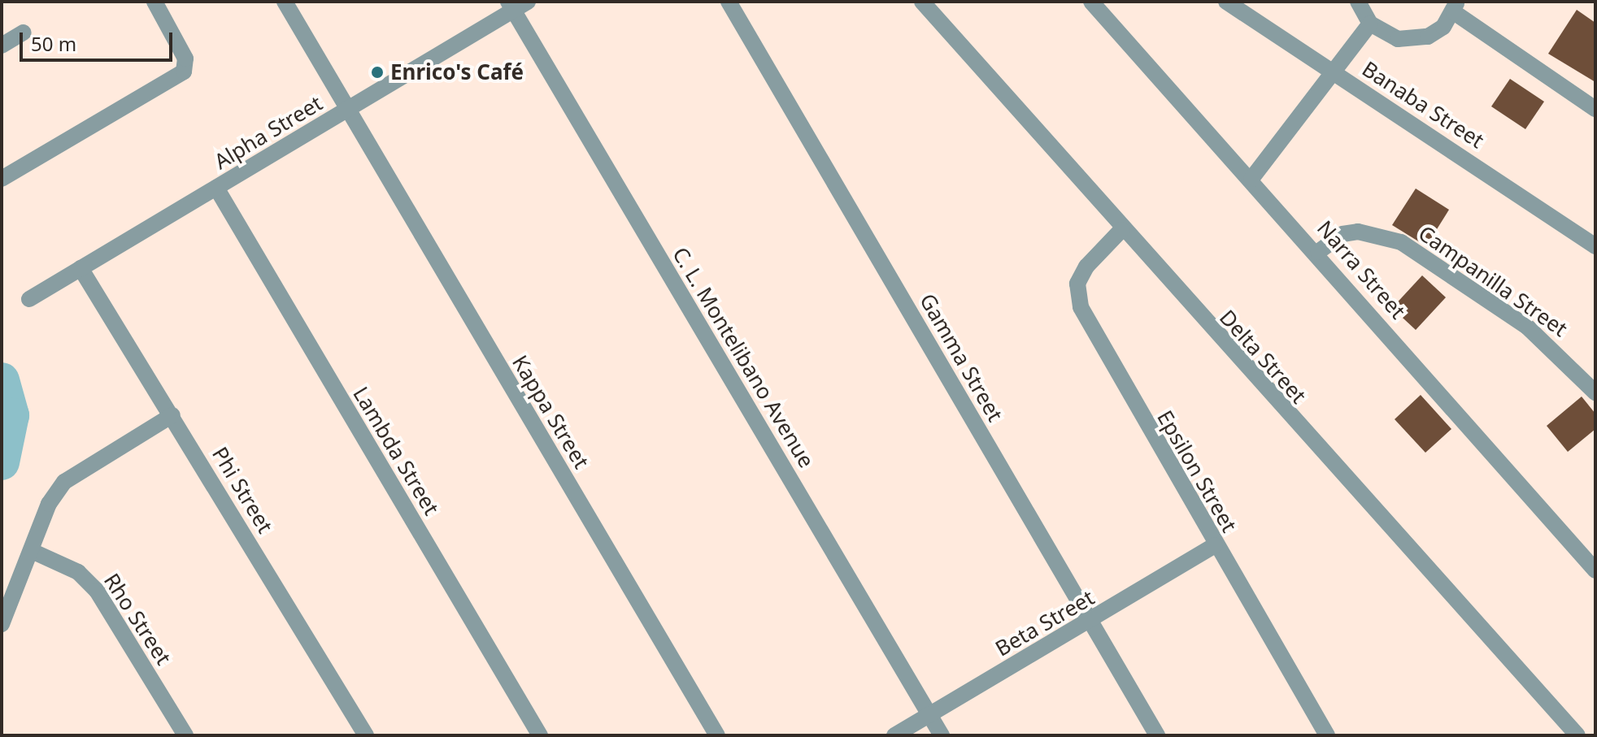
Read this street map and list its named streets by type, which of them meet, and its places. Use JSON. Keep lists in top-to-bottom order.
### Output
{
  "streets": {
    "street": [
      "Banaba Street",
      "Alpha Street",
      "Narra Street",
      "Campanilla Street",
      "Delta Street",
      "C. L. Montelibano Avenue",
      "Gamma Street",
      "Kappa Street",
      "Lambda Street",
      "Epsilon Street",
      "Phi Street",
      "Rho Street",
      "Beta Street"
    ]
  },
  "crossings": [
    ["Alpha Street", "C. L. Montelibano Avenue"],
    ["Alpha Street", "Kappa Street"],
    ["Alpha Street", "Lambda Street"],
    ["Alpha Street", "Phi Street"],
    ["Narra Street", "Campanilla Street"],
    ["Delta Street", "Epsilon Street"],
    ["C. L. Montelibano Avenue", "Beta Street"],
    ["Gamma Street", "Beta Street"],
    ["Epsilon Street", "Beta Street"]
  ],
  "places": ["Enrico's Café"],
  "scale_bar": "50 m"
}
